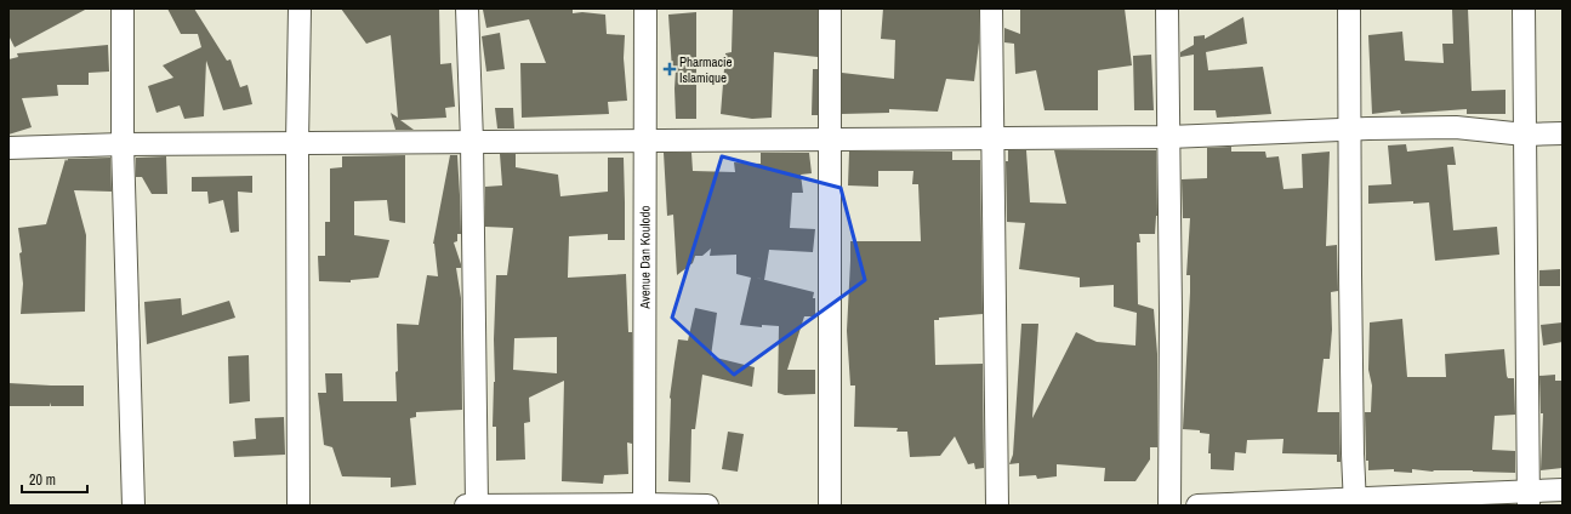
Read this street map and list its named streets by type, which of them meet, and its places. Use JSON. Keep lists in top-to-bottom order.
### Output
{
  "streets": {
    "street": ["Avenue Dan Koulodo"]
  },
  "places": {
    "health": ["Pharmacie Islamique"]
  },
  "scale_bar": "20 m"
}
